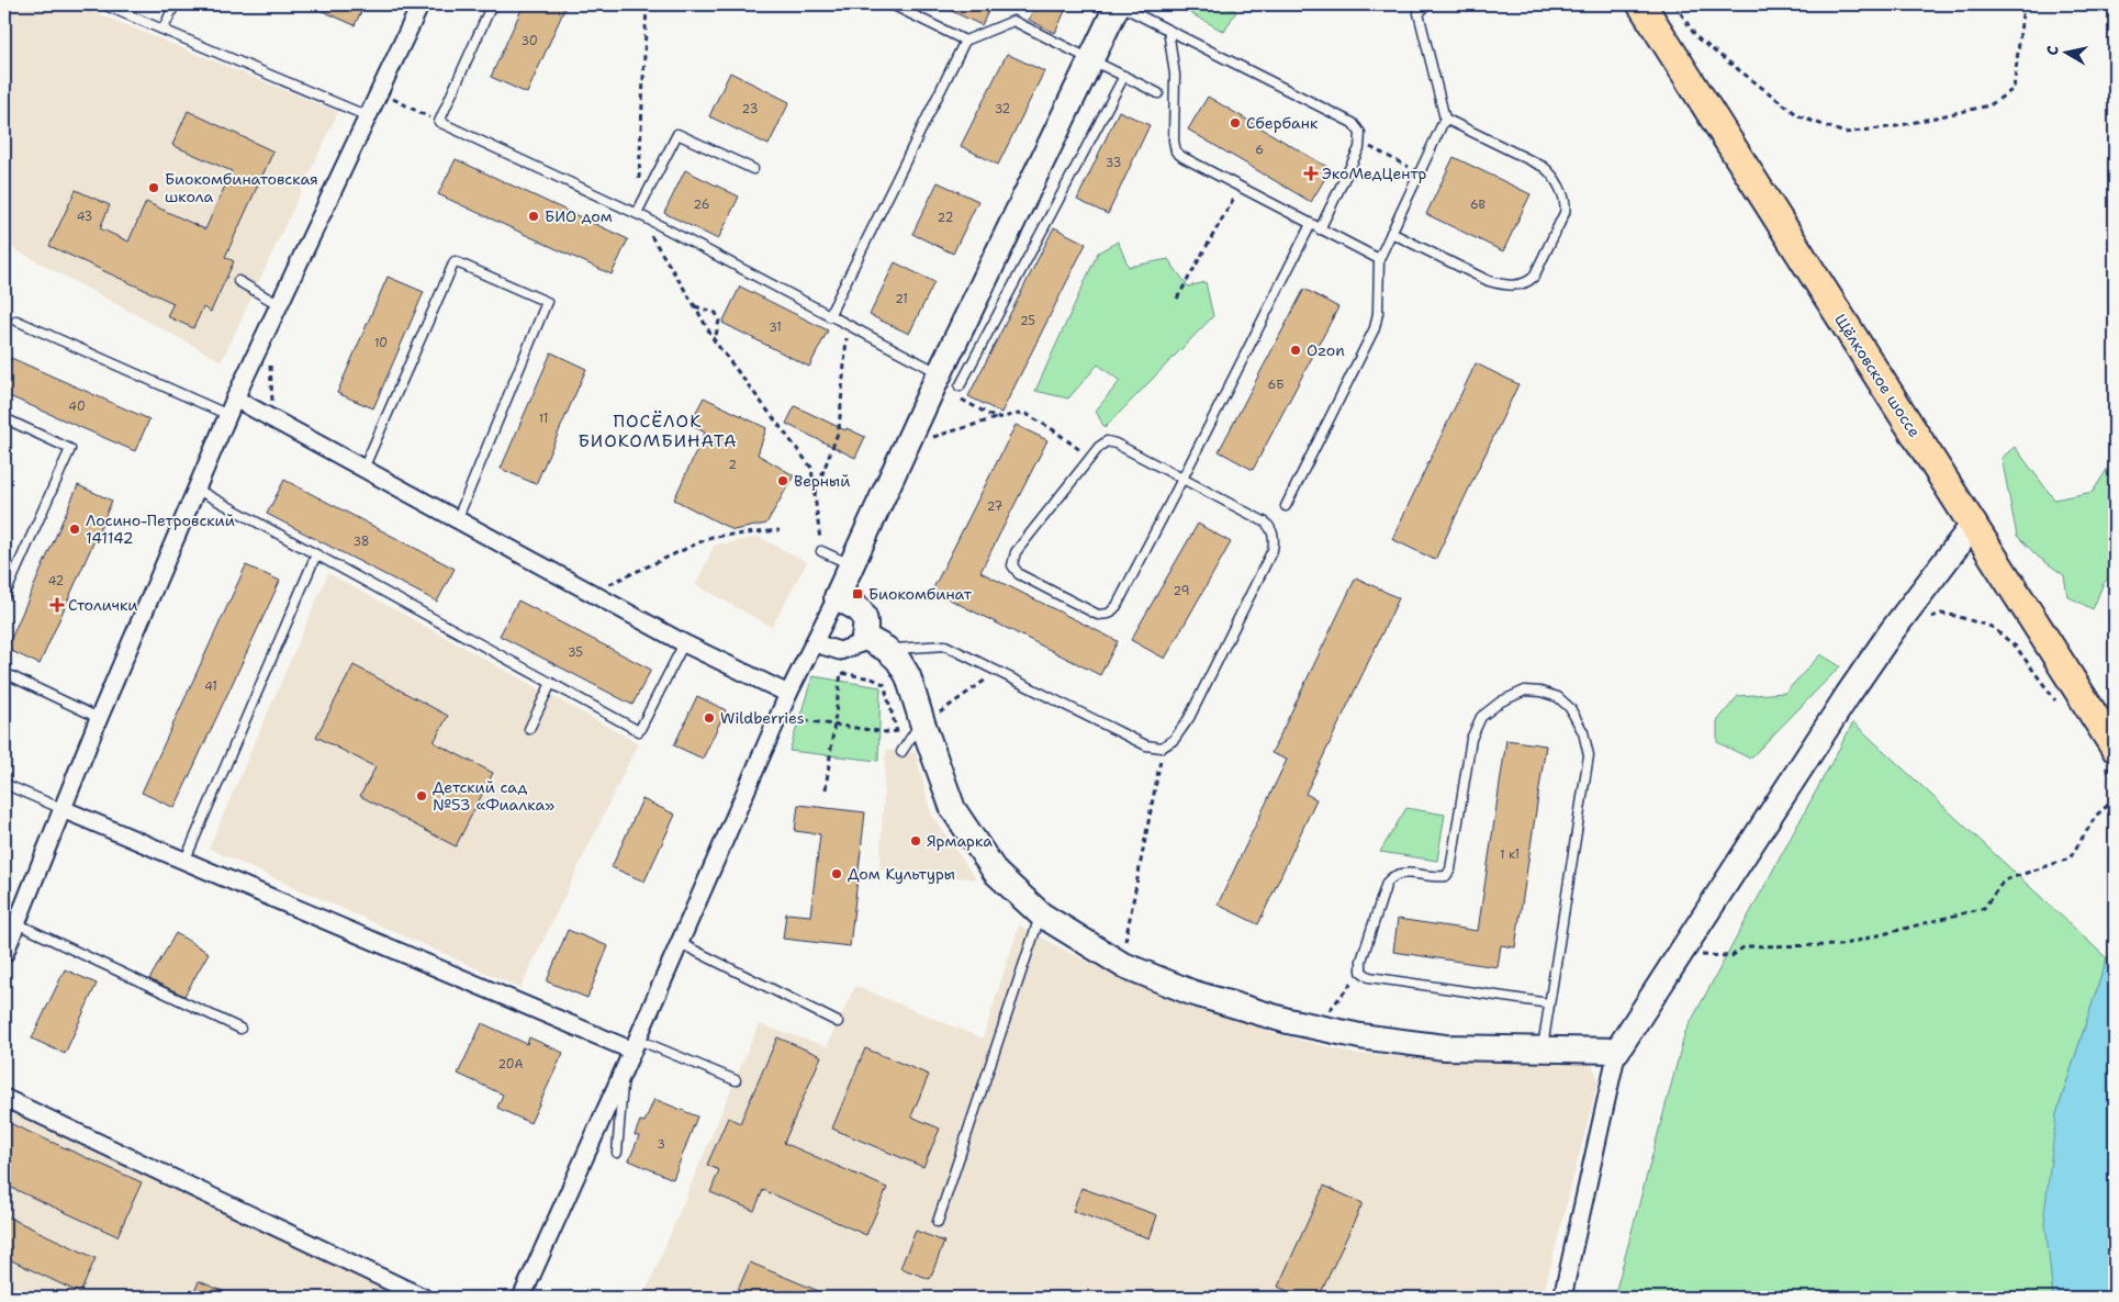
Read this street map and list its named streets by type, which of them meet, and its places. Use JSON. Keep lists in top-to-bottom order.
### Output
{
  "streets": {
    "main road": ["Щёлковское шоссе"]
  },
  "districts": ["ПОСЁЛОК БИОКОМБИНАТА"],
  "places": {
    "other": [
      "Сбербанк",
      "Биокомбинатовская школа",
      "БИО дом",
      "Ozon",
      "Верный",
      "Лосино-Петровский 141142",
      "Wildberries",
      "Детский сад №53 «Фиалка»",
      "Ярмарка",
      "Дом Культуры"
    ],
    "health": ["ЭкоМедЦентр", "Столички"],
    "transit": ["Биокомбинат"]
  },
  "house_numbers": [
    "30",
    "23",
    "32",
    "6",
    "33",
    "26",
    "6В",
    "43",
    "22",
    "21",
    "25",
    "31",
    "10",
    "6Б",
    "40",
    "11",
    "2",
    "27",
    "38",
    "42",
    "29",
    "35",
    "41",
    "1 к1",
    "20А",
    "3"
  ],
  "north": "left"
}
